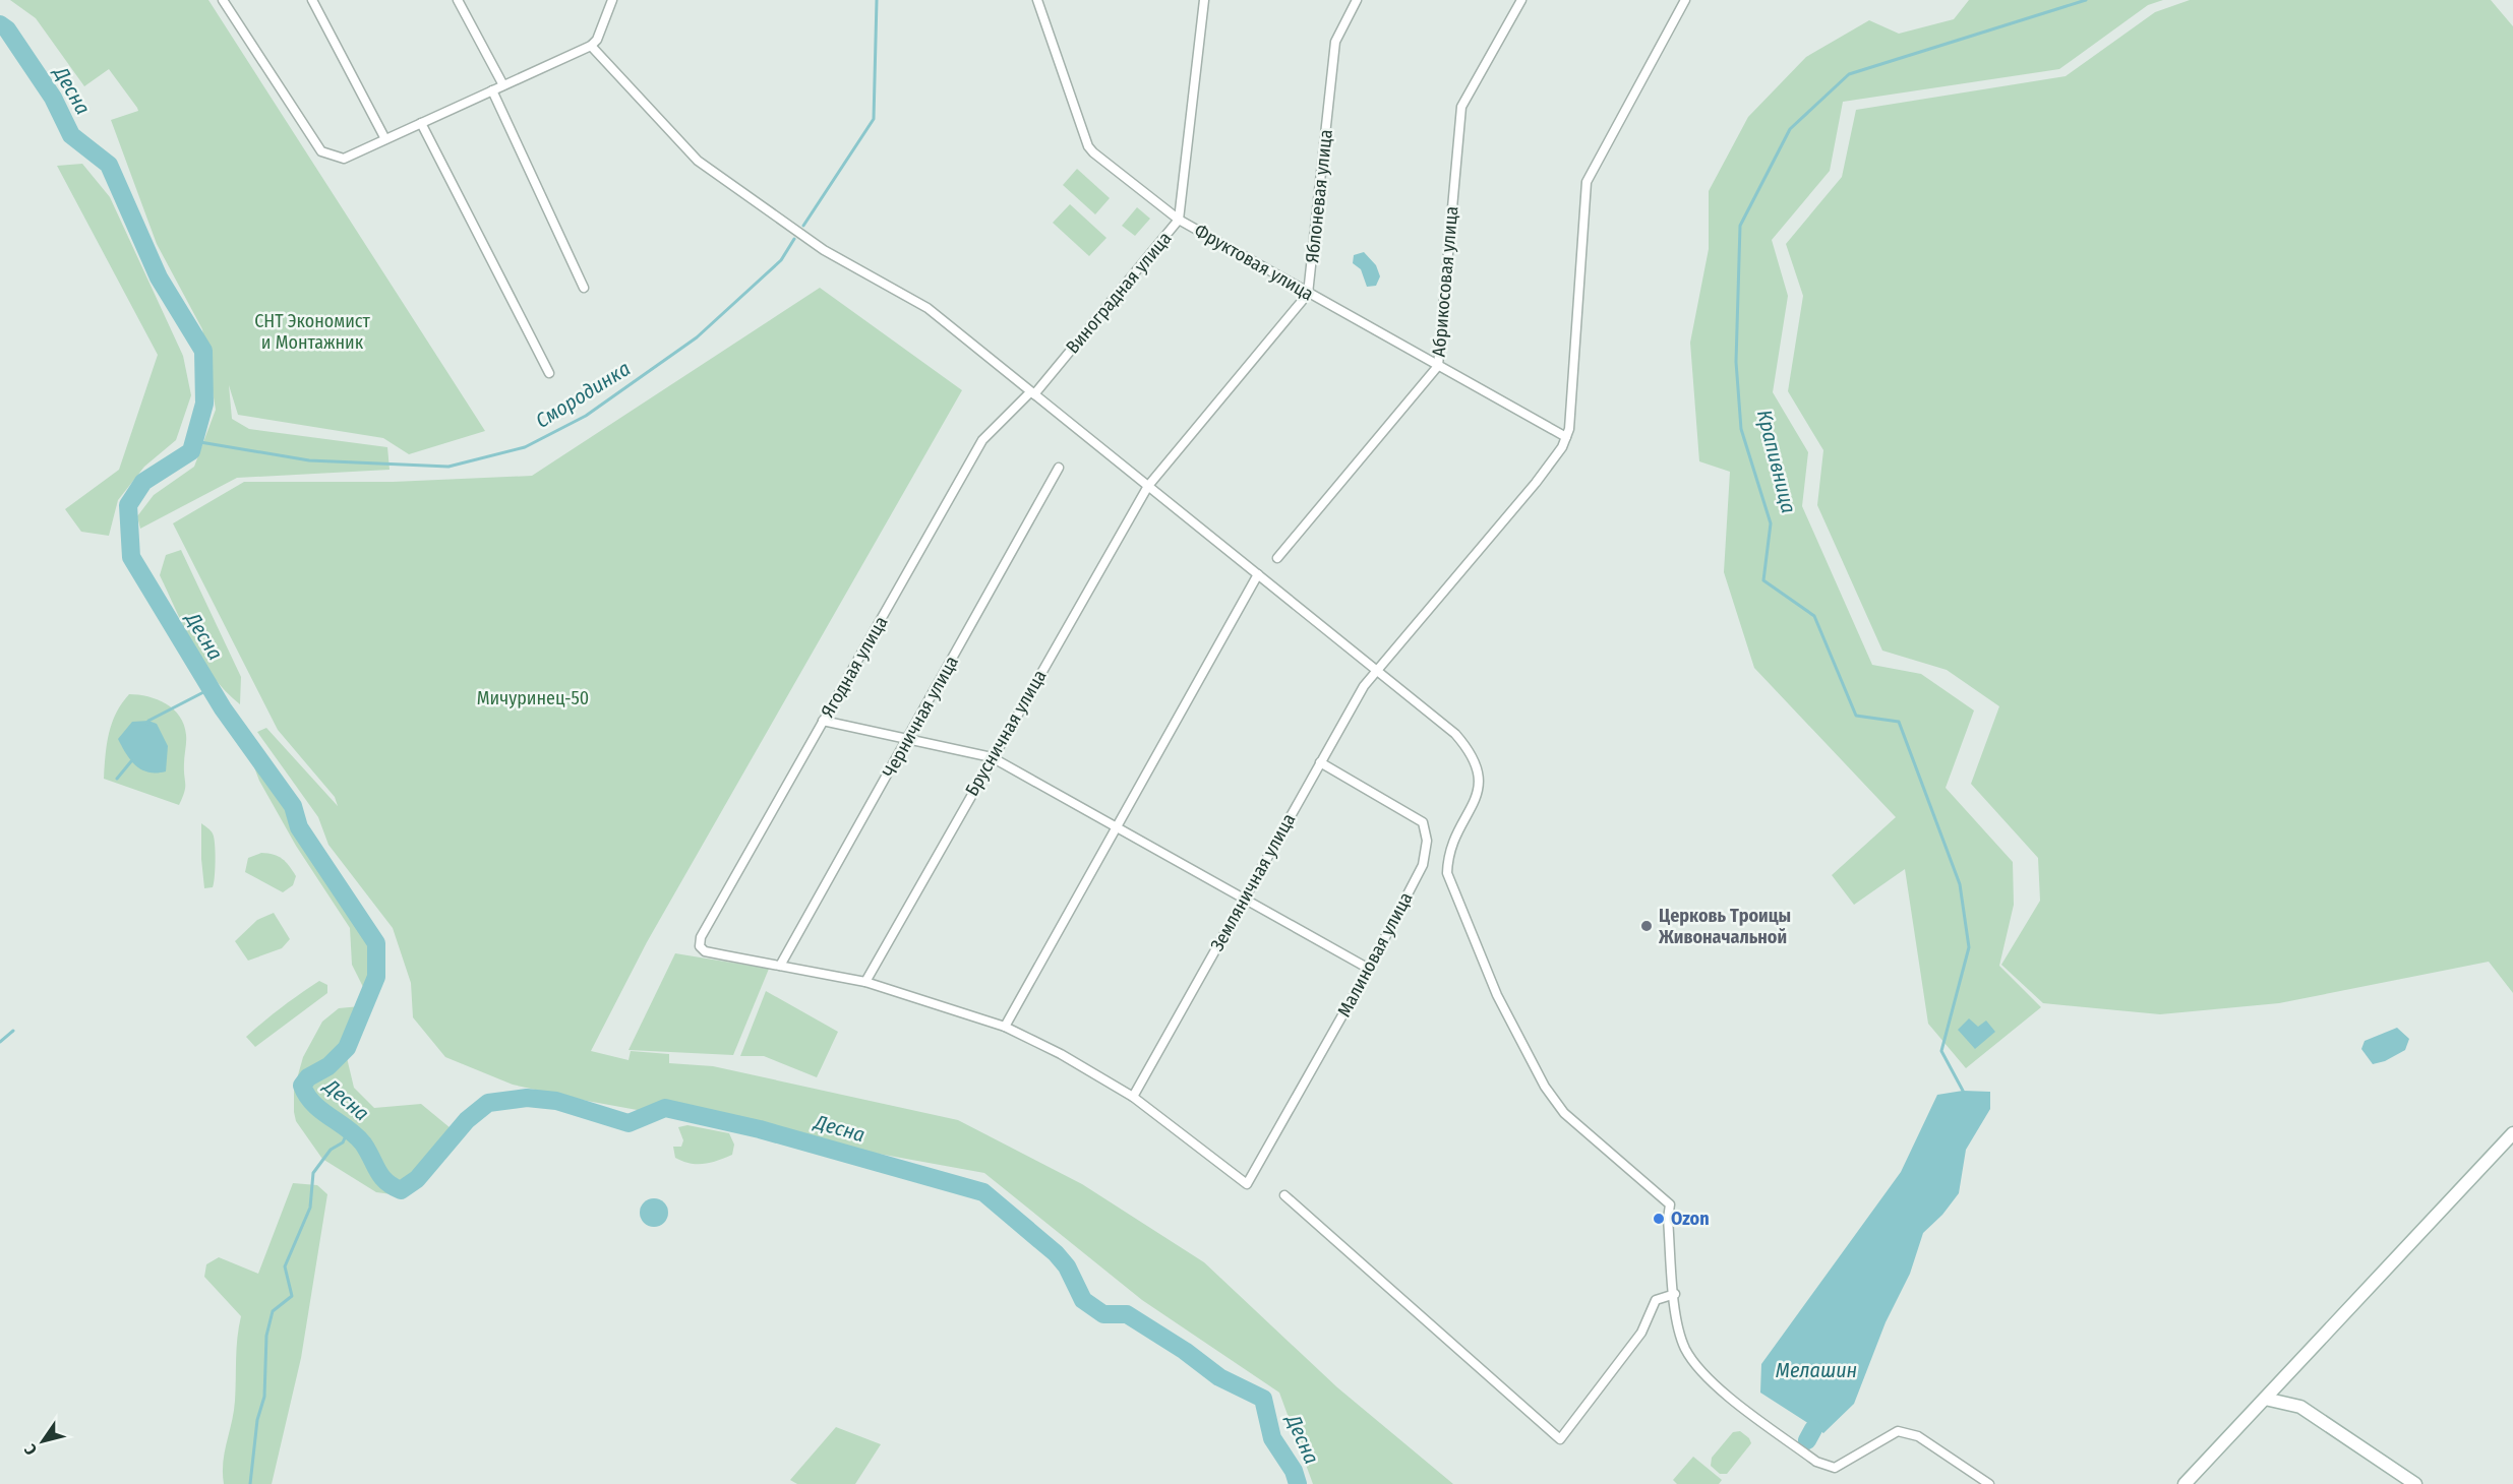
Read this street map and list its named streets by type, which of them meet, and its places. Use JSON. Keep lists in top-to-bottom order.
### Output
{
  "streets": {
    "street": [
      "Яблоневая улица",
      "Фруктовая улица",
      "Абрикосовая улица",
      "Виноградная улица",
      "Ягодная улица",
      "Черничная улица",
      "Брусничная улица",
      "Земляничная улица",
      "Малиновая улица"
    ]
  },
  "crossings": [
    ["Яблоневая улица", "Фруктовая улица"],
    ["Фруктовая улица", "Абрикосовая улица"],
    ["Фруктовая улица", "Виноградная улица"],
    ["Виноградная улица", "Ягодная улица"],
    ["Ягодная улица", "Черничная улица"],
    ["Земляничная улица", "Малиновая улица"]
  ],
  "water": [
    "Десна",
    "Смородинка",
    "Крапивница",
    "Мелашин"
  ],
  "parks": ["СНТ Экономист и Монтажник", "Мичуринец-50"],
  "places": ["Церковь Троицы Живоначальной", "Ozon"],
  "north": "bottom left"
}
